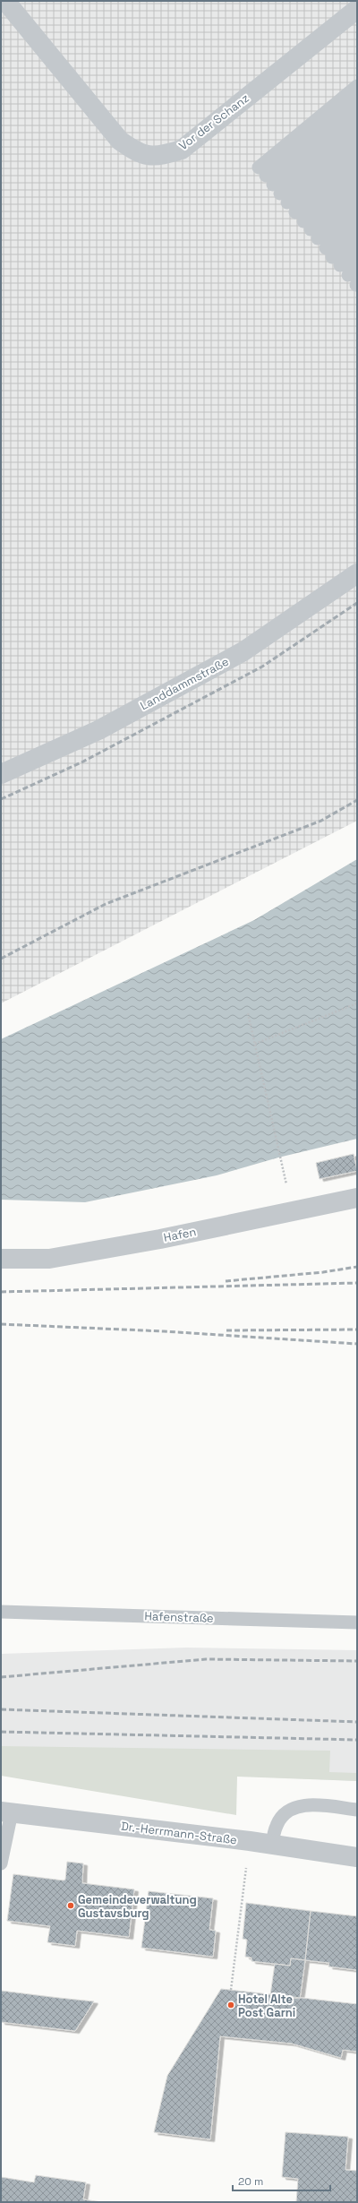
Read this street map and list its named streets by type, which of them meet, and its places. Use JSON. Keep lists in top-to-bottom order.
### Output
{
  "streets": {
    "street": [
      "Vor der Schanz",
      "Landdammstraße",
      "Hafen",
      "Dr.-Herrmann-Straße"
    ],
    "lane": ["Hafenstraße"]
  },
  "places": ["Gemeindeverwaltung Gustavsburg", "Hotel Alte Post Garni"],
  "scale_bar": "20 m"
}
